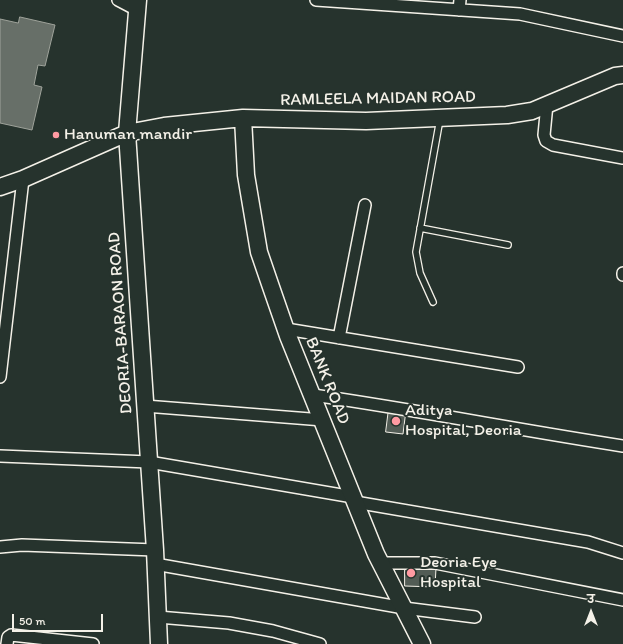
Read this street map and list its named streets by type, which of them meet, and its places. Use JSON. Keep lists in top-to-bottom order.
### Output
{
  "streets": {
    "street": ["RAMLEELA MAIDAN ROAD", "DEORIA-BARAON ROAD", "BANK ROAD"]
  },
  "crossings": [
    ["RAMLEELA MAIDAN ROAD", "DEORIA-BARAON ROAD"],
    ["RAMLEELA MAIDAN ROAD", "BANK ROAD"]
  ],
  "places": ["Hanuman mandir", "Aditya Hospital, Deoria", "Deoria Eye Hospital"],
  "scale_bar": "50 m",
  "north": "top"
}
